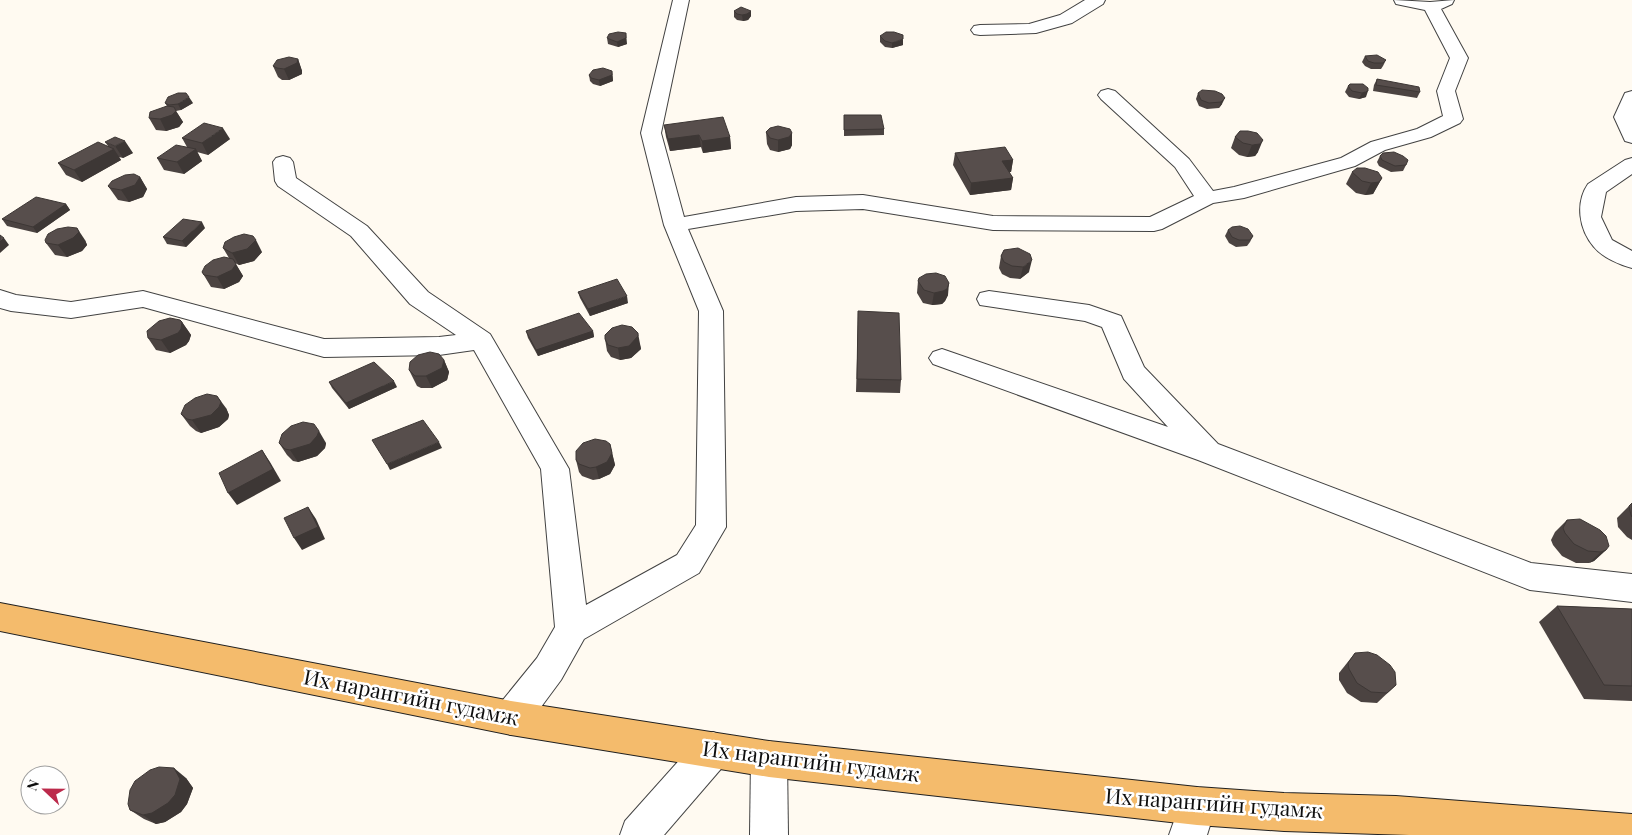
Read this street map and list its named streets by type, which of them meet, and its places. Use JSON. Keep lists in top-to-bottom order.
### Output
{
  "streets": {
    "main road": ["Их нарангийн гудамж"]
  },
  "north": "left"
}
